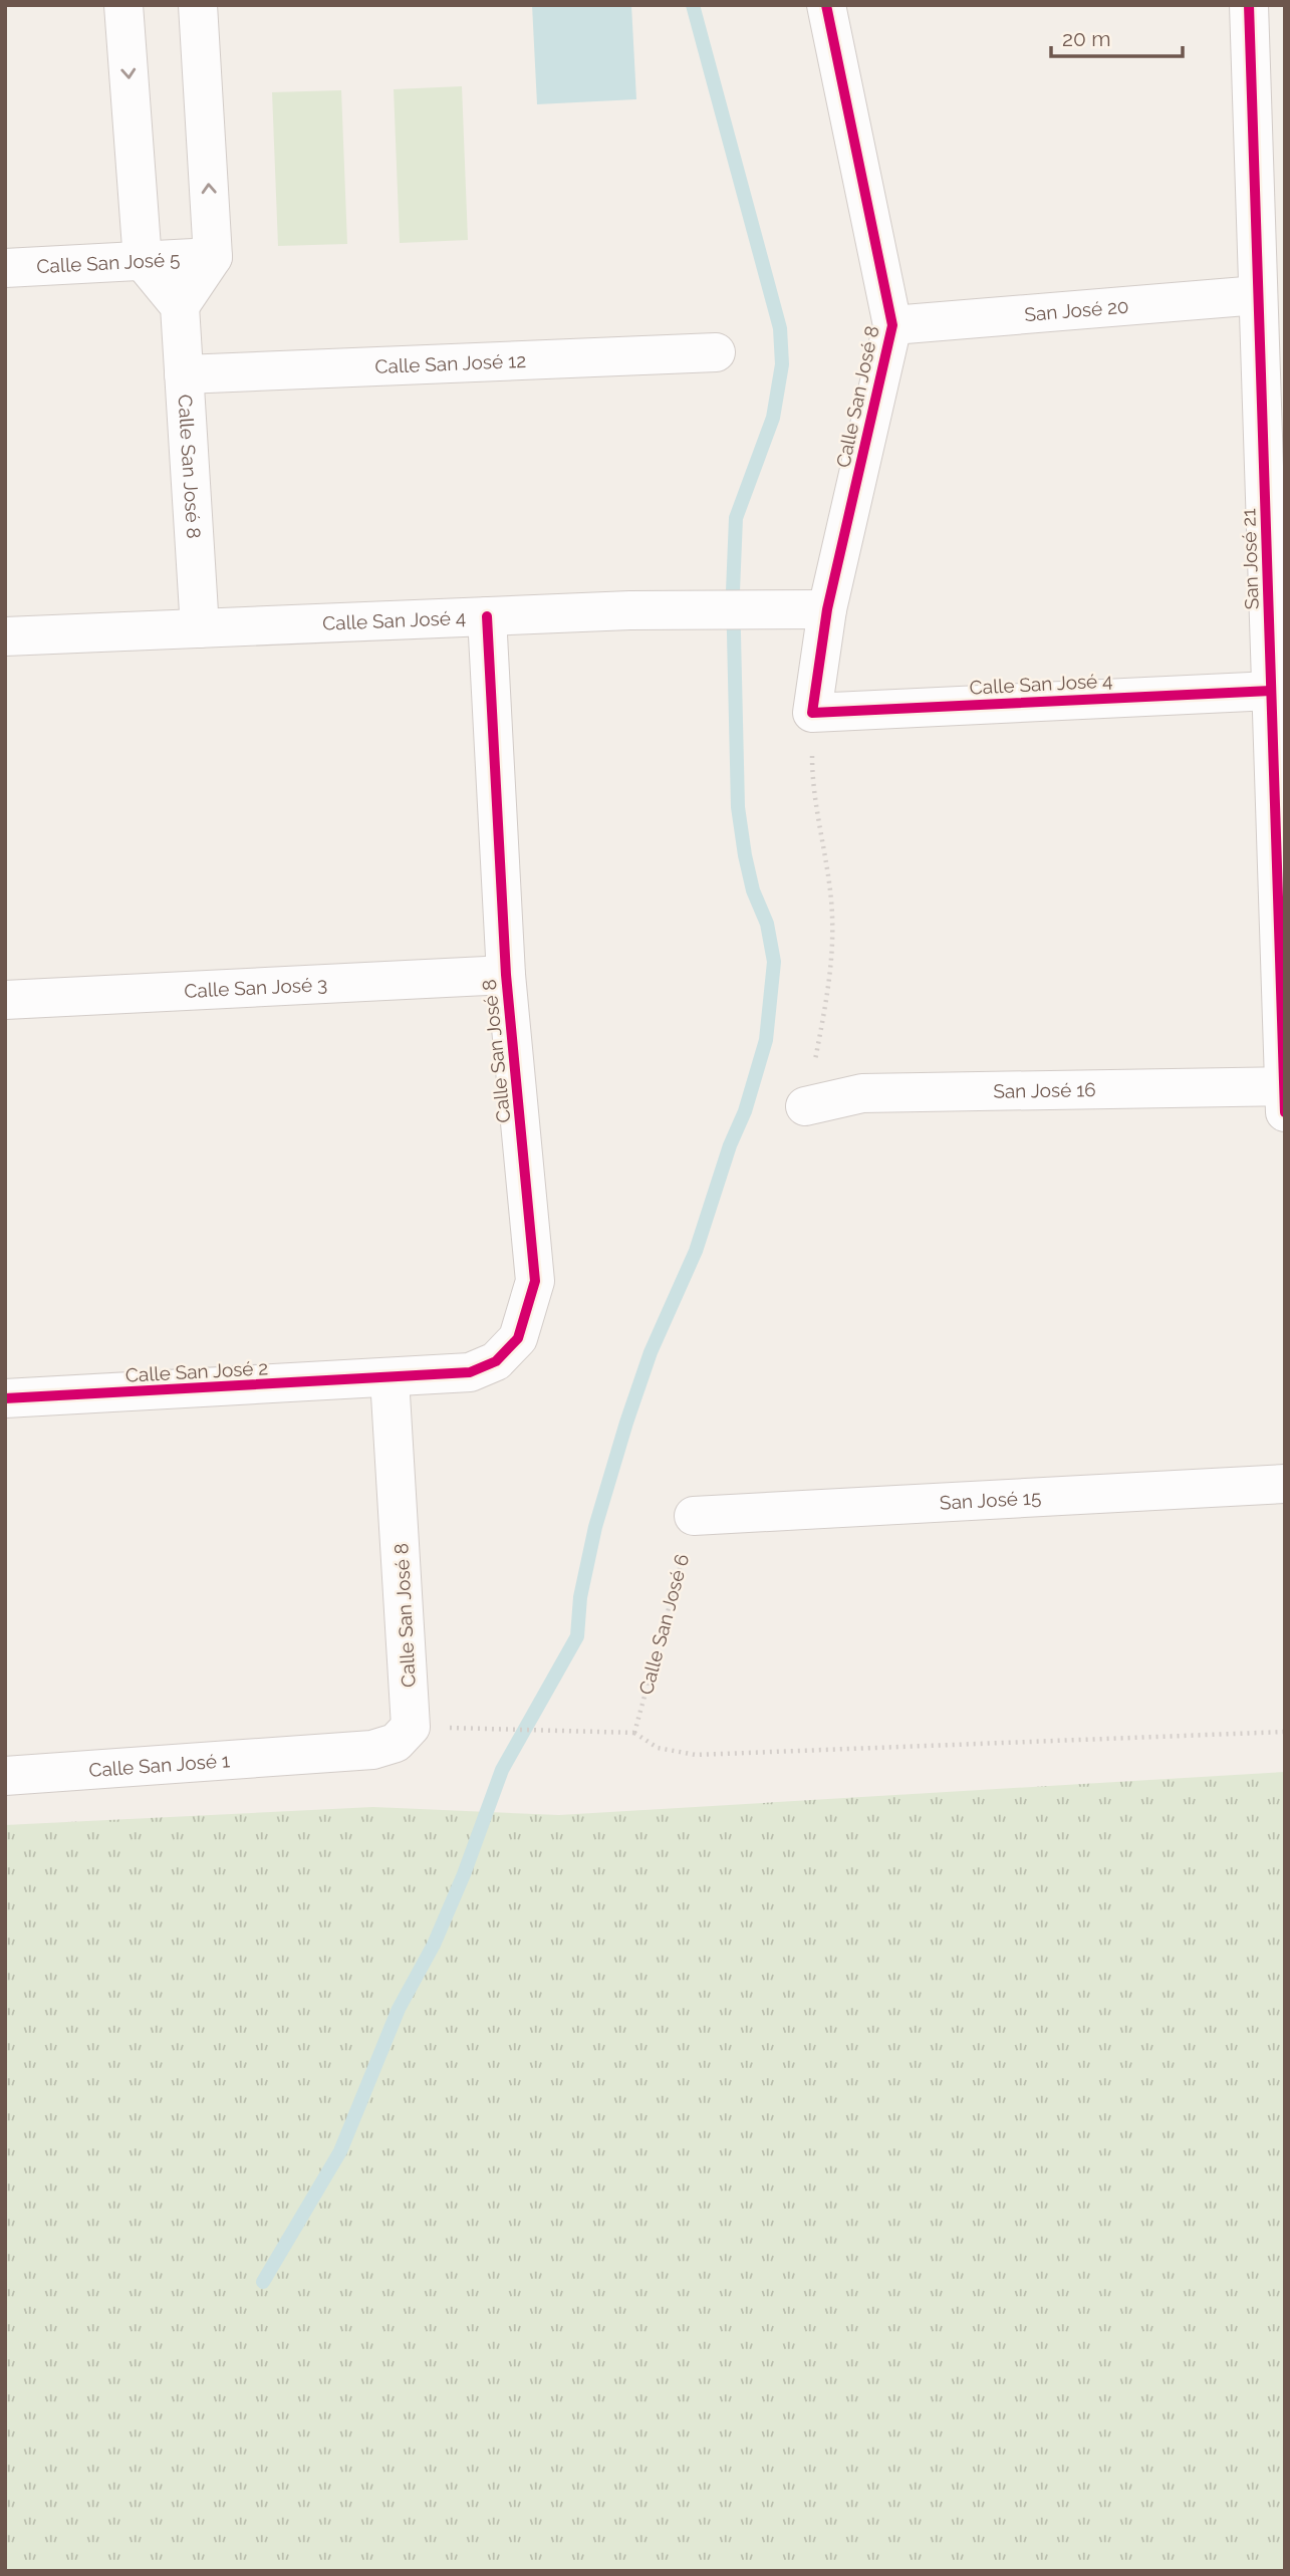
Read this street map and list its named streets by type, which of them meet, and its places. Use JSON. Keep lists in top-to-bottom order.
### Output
{
  "streets": {
    "street": [
      "Calle San José 5",
      "San José 20",
      "Calle San José 12",
      "Calle San José 8",
      "San José 21",
      "Calle San José 4",
      "Calle San José 3",
      "San José 16",
      "Calle San José 2",
      "San José 15",
      "Calle San José 1"
    ],
    "path": ["Calle San José 6"]
  },
  "crossings": [
    ["San José 20", "Calle San José 8"],
    ["San José 20", "San José 21"],
    ["Calle San José 12", "Calle San José 8"],
    ["Calle San José 8", "Calle San José 4"],
    ["Calle San José 8", "Calle San José 3"],
    ["Calle San José 8", "Calle San José 2"],
    ["Calle San José 8", "Calle San José 1"],
    ["San José 21", "Calle San José 4"],
    ["San José 21", "San José 16"],
    ["San José 15", "Calle San José 6"]
  ],
  "scale_bar": "20 m"
}
